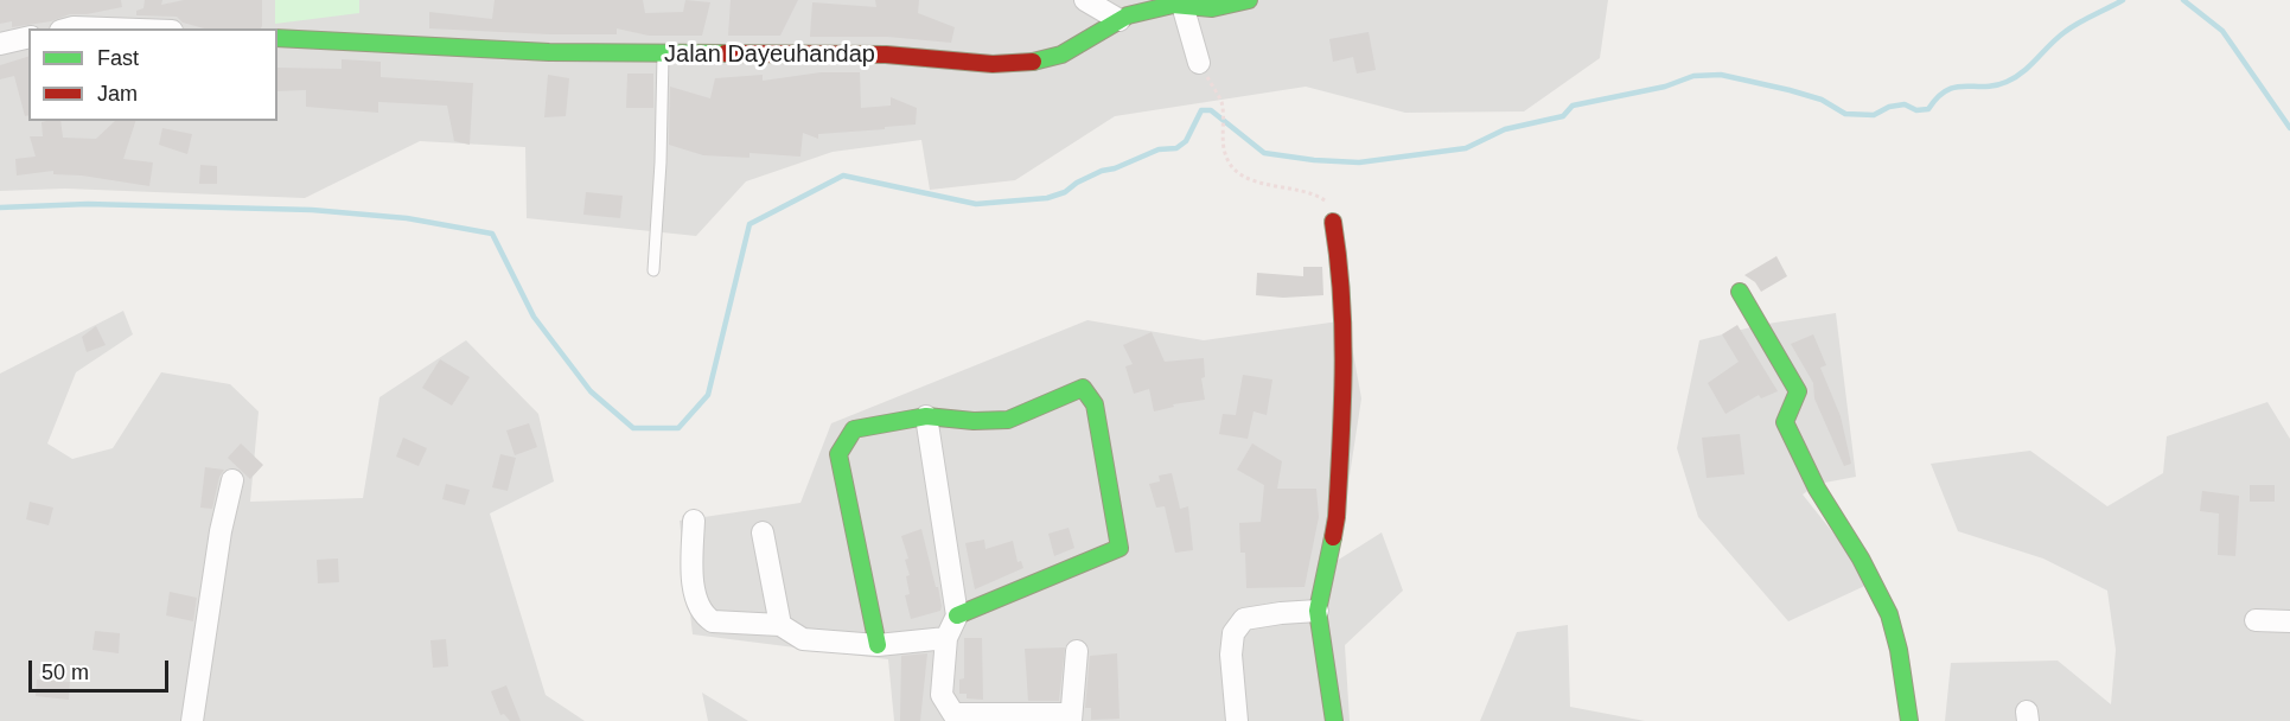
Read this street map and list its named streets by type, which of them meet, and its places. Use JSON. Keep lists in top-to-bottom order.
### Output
{
  "streets": {
    "street": ["Jalan Dayeuhandap"]
  },
  "legend": ["Fast", "Jam"],
  "scale_bar": "50 m"
}
